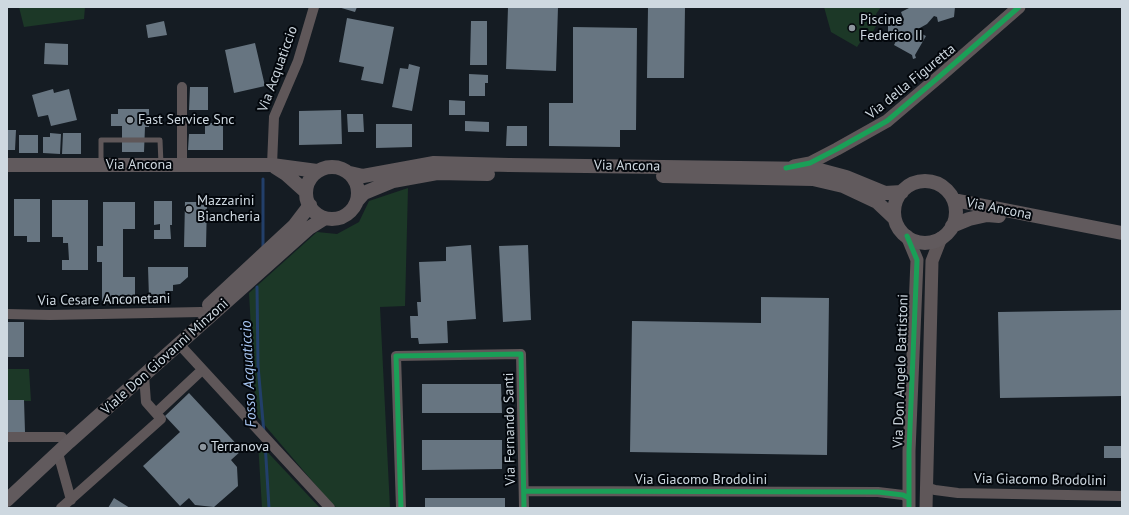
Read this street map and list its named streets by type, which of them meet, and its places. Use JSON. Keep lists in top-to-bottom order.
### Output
{
  "streets": {
    "main road": ["Via Ancona", "Viale Don Giovanni Minzoni"],
    "street": [
      "Via Acquaticcio",
      "Via della Figuretta",
      "Via Cesare Anconetani",
      "Via Don Angelo Battistoni",
      "Via Fernando Santi",
      "Via Giacomo Brodolini"
    ]
  },
  "crossings": [
    ["Via Acquaticcio", "Via Ancona"],
    ["Via della Figuretta", "Via Ancona"],
    ["Via Ancona", "Viale Don Giovanni Minzoni"],
    ["Via Ancona", "Via Don Angelo Battistoni"],
    ["Via Cesare Anconetani", "Viale Don Giovanni Minzoni"],
    ["Via Don Angelo Battistoni", "Via Giacomo Brodolini"],
    ["Via Fernando Santi", "Via Giacomo Brodolini"]
  ],
  "water": ["Fosso Acquaticcio"],
  "places": [
    "Piscine Federico II",
    "Fast Service Snc",
    "Mazzarini Biancheria",
    "Terranova"
  ]
}
